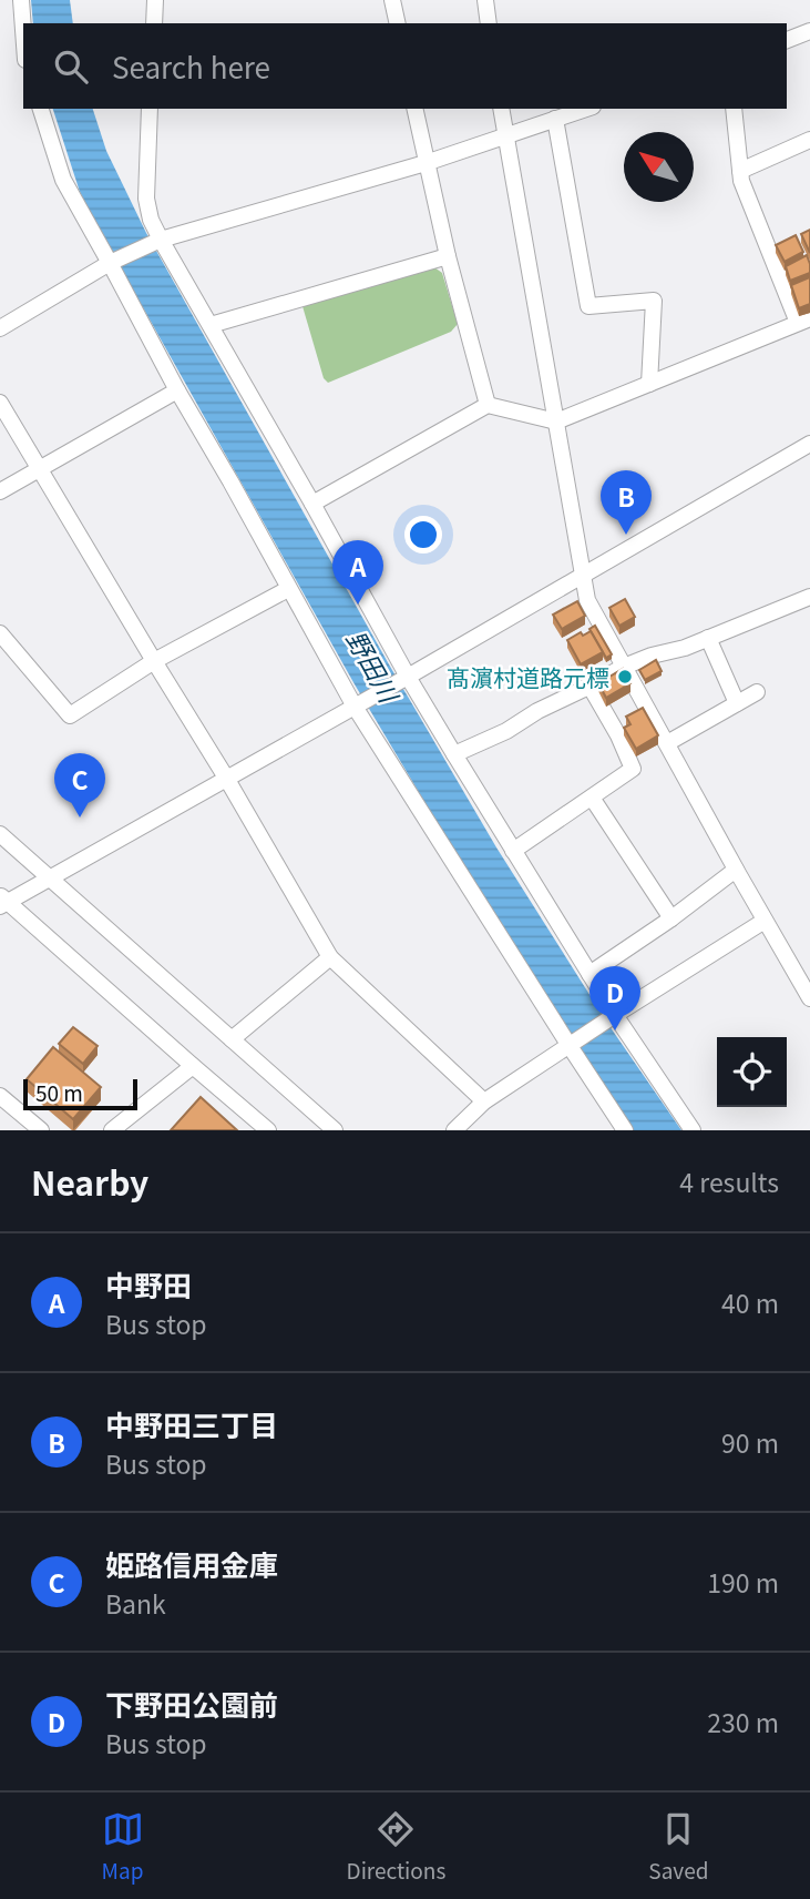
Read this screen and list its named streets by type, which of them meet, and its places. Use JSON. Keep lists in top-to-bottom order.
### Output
{
  "water": ["野田川"],
  "places": ["髙濵村道路元標"],
  "scale_bar": "50 m",
  "north": "top left",
  "page": {
    "search": "Search here",
    "pins": [
      "B",
      "A",
      "C",
      "D"
    ],
    "scale": "50 m",
    "heading": ["Nearby", "4 results"],
    "list": [
      {
        "mark": "A",
        "name": "中野田",
        "note": "Bus stop",
        "value": "40 m"
      },
      {
        "mark": "B",
        "name": "中野田三丁目",
        "note": "Bus stop",
        "value": "90 m"
      },
      {
        "mark": "C",
        "name": "姫路信用金庫",
        "note": "Bank",
        "value": "190 m"
      },
      {
        "mark": "D",
        "name": "下野田公園前",
        "note": "Bus stop",
        "value": "230 m"
      }
    ],
    "nav": ["Map", "Directions", "Saved"]
  }
}
